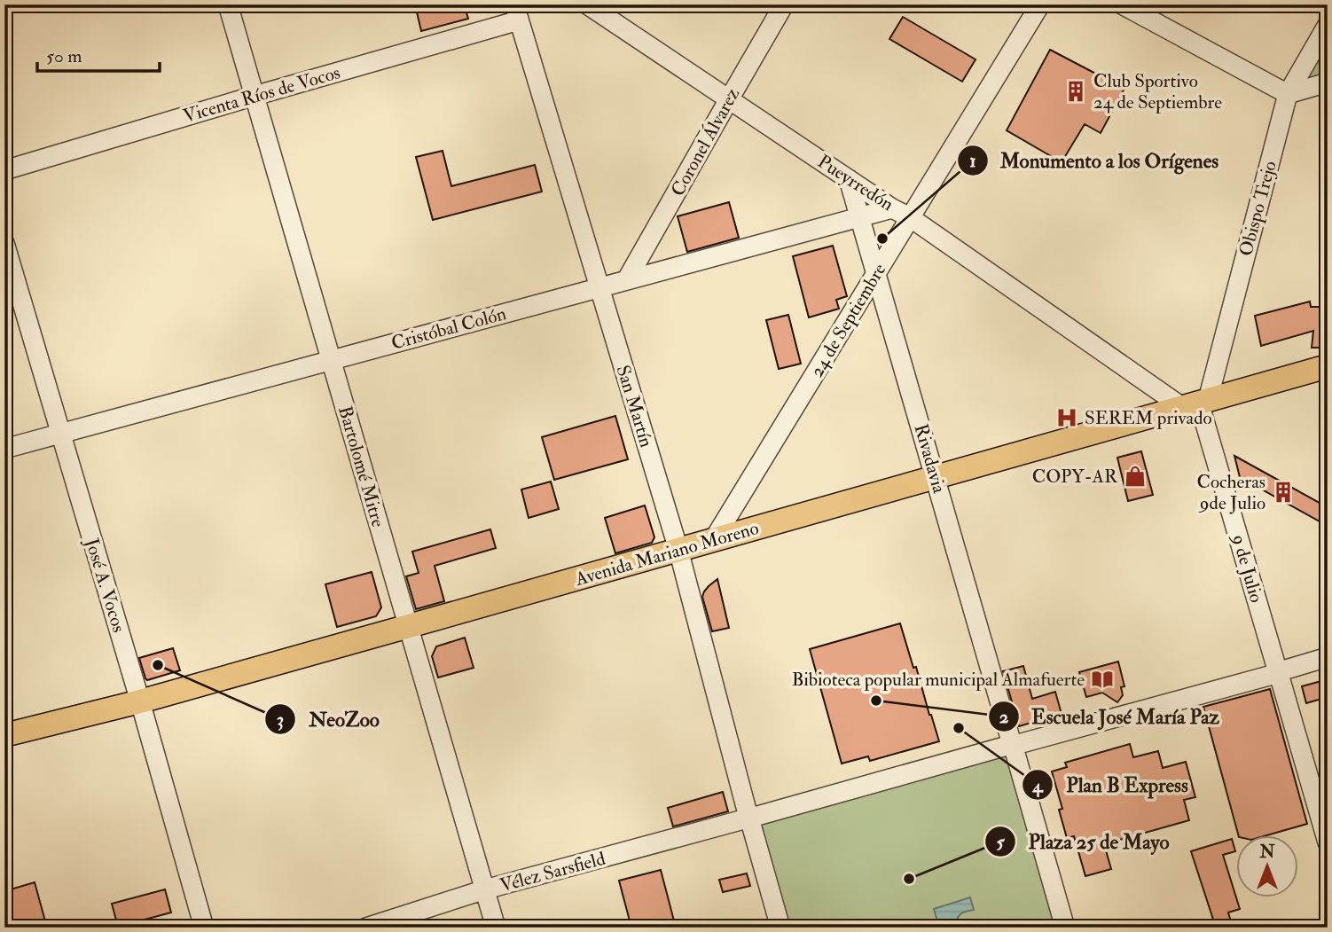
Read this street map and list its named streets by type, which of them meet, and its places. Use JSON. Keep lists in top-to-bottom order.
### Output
{
  "streets": {
    "main road": ["Avenida Mariano Moreno"],
    "street": [
      "Vicenta Ríos de Vocos",
      "Coronel Álvarez",
      "Pueyrredón",
      "Obispo Trejo",
      "24 de Septiembre",
      "Cristóbal Colón",
      "San Martín",
      "Rivadavia",
      "Bartolomé Mitre",
      "9 de Julio",
      "José A. Vocos",
      "Vélez Sarsfield"
    ]
  },
  "crossings": [
    ["Vicenta Ríos de Vocos", "San Martín"],
    ["Vicenta Ríos de Vocos", "Bartolomé Mitre"],
    ["Coronel Álvarez", "Pueyrredón"],
    ["Coronel Álvarez", "Cristóbal Colón"],
    ["Pueyrredón", "Obispo Trejo"],
    ["Pueyrredón", "24 de Septiembre"],
    ["Pueyrredón", "Cristóbal Colón"],
    ["Pueyrredón", "Rivadavia"],
    ["Pueyrredón", "Avenida Mariano Moreno"],
    ["Pueyrredón", "9 de Julio"],
    ["Obispo Trejo", "Avenida Mariano Moreno"],
    ["Obispo Trejo", "9 de Julio"],
    ["24 de Septiembre", "Rivadavia"],
    ["24 de Septiembre", "Avenida Mariano Moreno"],
    ["Cristóbal Colón", "San Martín"],
    ["Cristóbal Colón", "Rivadavia"],
    ["Cristóbal Colón", "Bartolomé Mitre"],
    ["Cristóbal Colón", "José A. Vocos"],
    ["San Martín", "Avenida Mariano Moreno"],
    ["San Martín", "Vélez Sarsfield"],
    ["Rivadavia", "Avenida Mariano Moreno"],
    ["Rivadavia", "Vélez Sarsfield"],
    ["Bartolomé Mitre", "Avenida Mariano Moreno"],
    ["Bartolomé Mitre", "Vélez Sarsfield"],
    ["Avenida Mariano Moreno", "9 de Julio"],
    ["Avenida Mariano Moreno", "José A. Vocos"],
    ["9 de Julio", "Vélez Sarsfield"]
  ],
  "places": {
    "building": ["Club Sportivo 24 de Septiembre", "Cocheras 9de Julio"],
    "other": [
      "Monumento a los Orígenes",
      "NeoZoo",
      "Escuela José María Paz",
      "Plan B Express",
      "Plaza 25 de Mayo"
    ],
    "hospital": ["SEREM privado"],
    "shop": ["COPY-AR"],
    "library": ["Bibioteca popular municipal Almafuerte"]
  },
  "scale_bar": "50 m",
  "north": "top"
}
